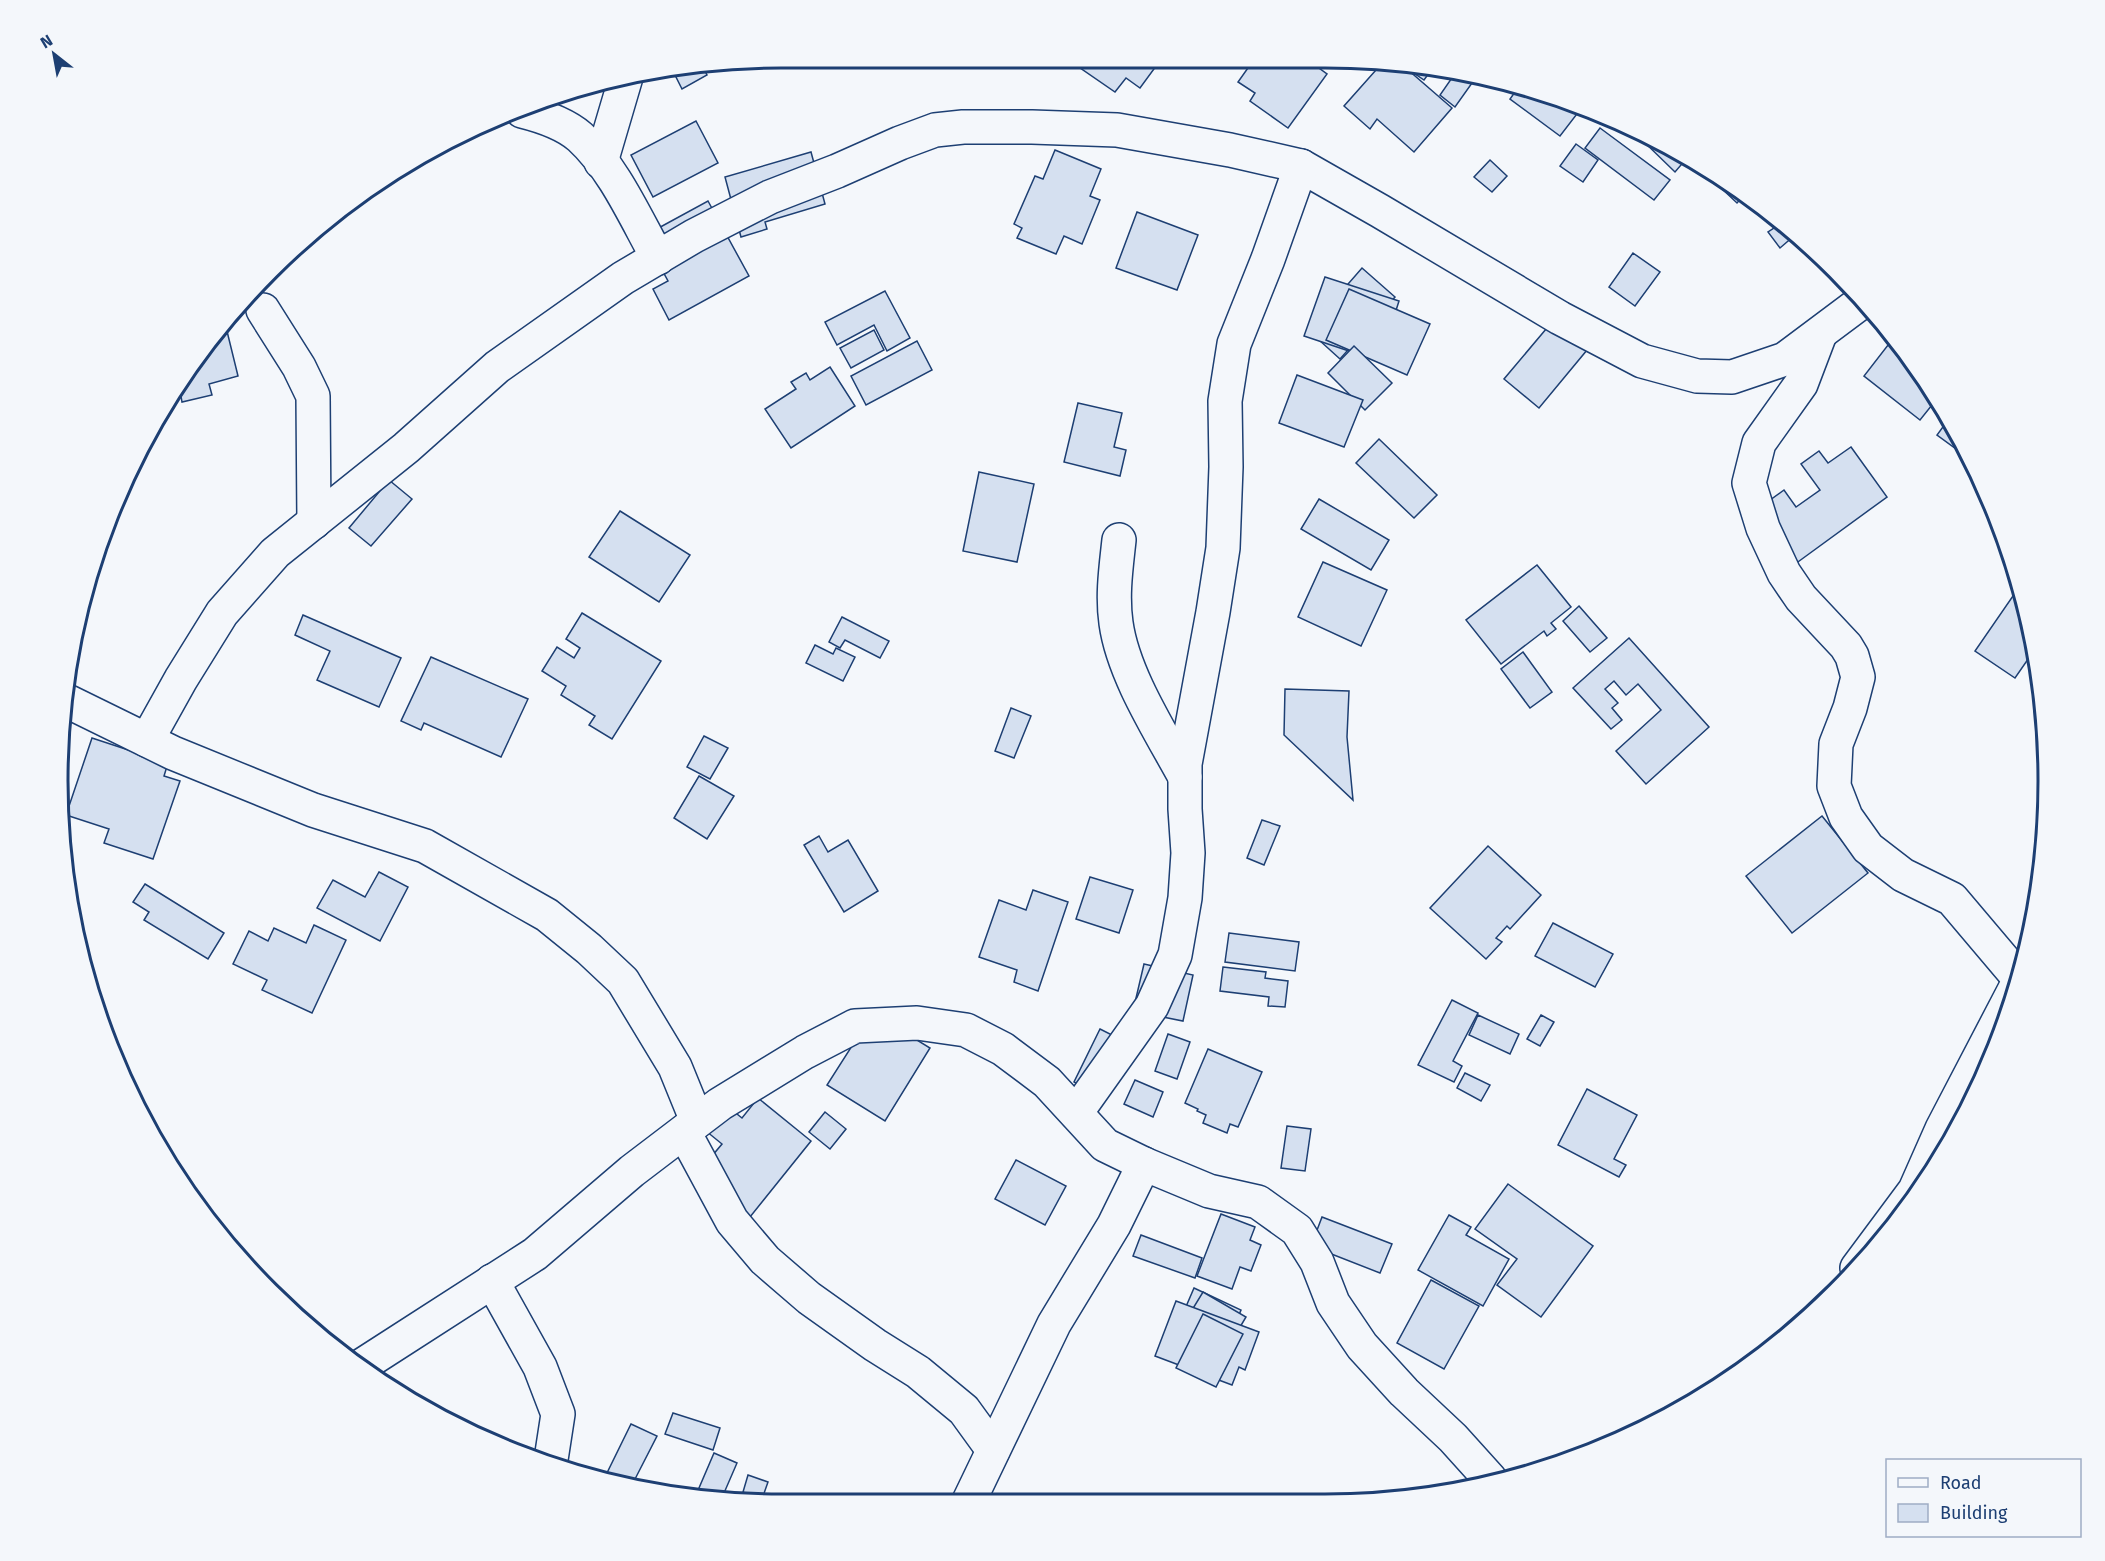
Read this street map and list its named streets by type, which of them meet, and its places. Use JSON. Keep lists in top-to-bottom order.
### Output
{
  "legend": ["Road", "Building"],
  "north": "top left"
}
